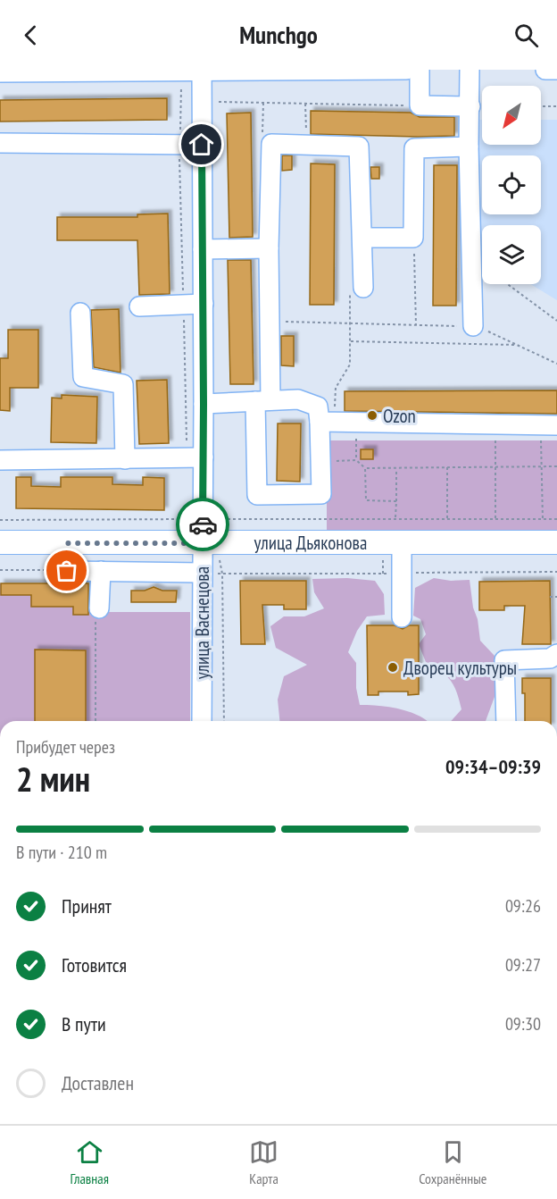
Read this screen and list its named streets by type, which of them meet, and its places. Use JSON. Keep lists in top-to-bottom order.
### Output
{
  "streets": {
    "main road": ["улица Дьяконова"],
    "street": ["улица Васнецова"]
  },
  "crossings": [
    ["улица Дьяконова", "улица Васнецова"]
  ],
  "places": ["Ozon", "Дворец культуры"],
  "north": "bottom left",
  "page": {
    "header": "Munchgo",
    "heading": ["2 мин", "Прибудет через", "09:34–09:39"],
    "bar": "В пути · 210 m",
    "list": [
      ["Принят", "09:26"],
      ["Готовится", "09:27"],
      ["В пути", "09:30"],
      "Доставлен"
    ],
    "tabs": ["Главная", "Карта", "Сохранённые"]
  }
}
